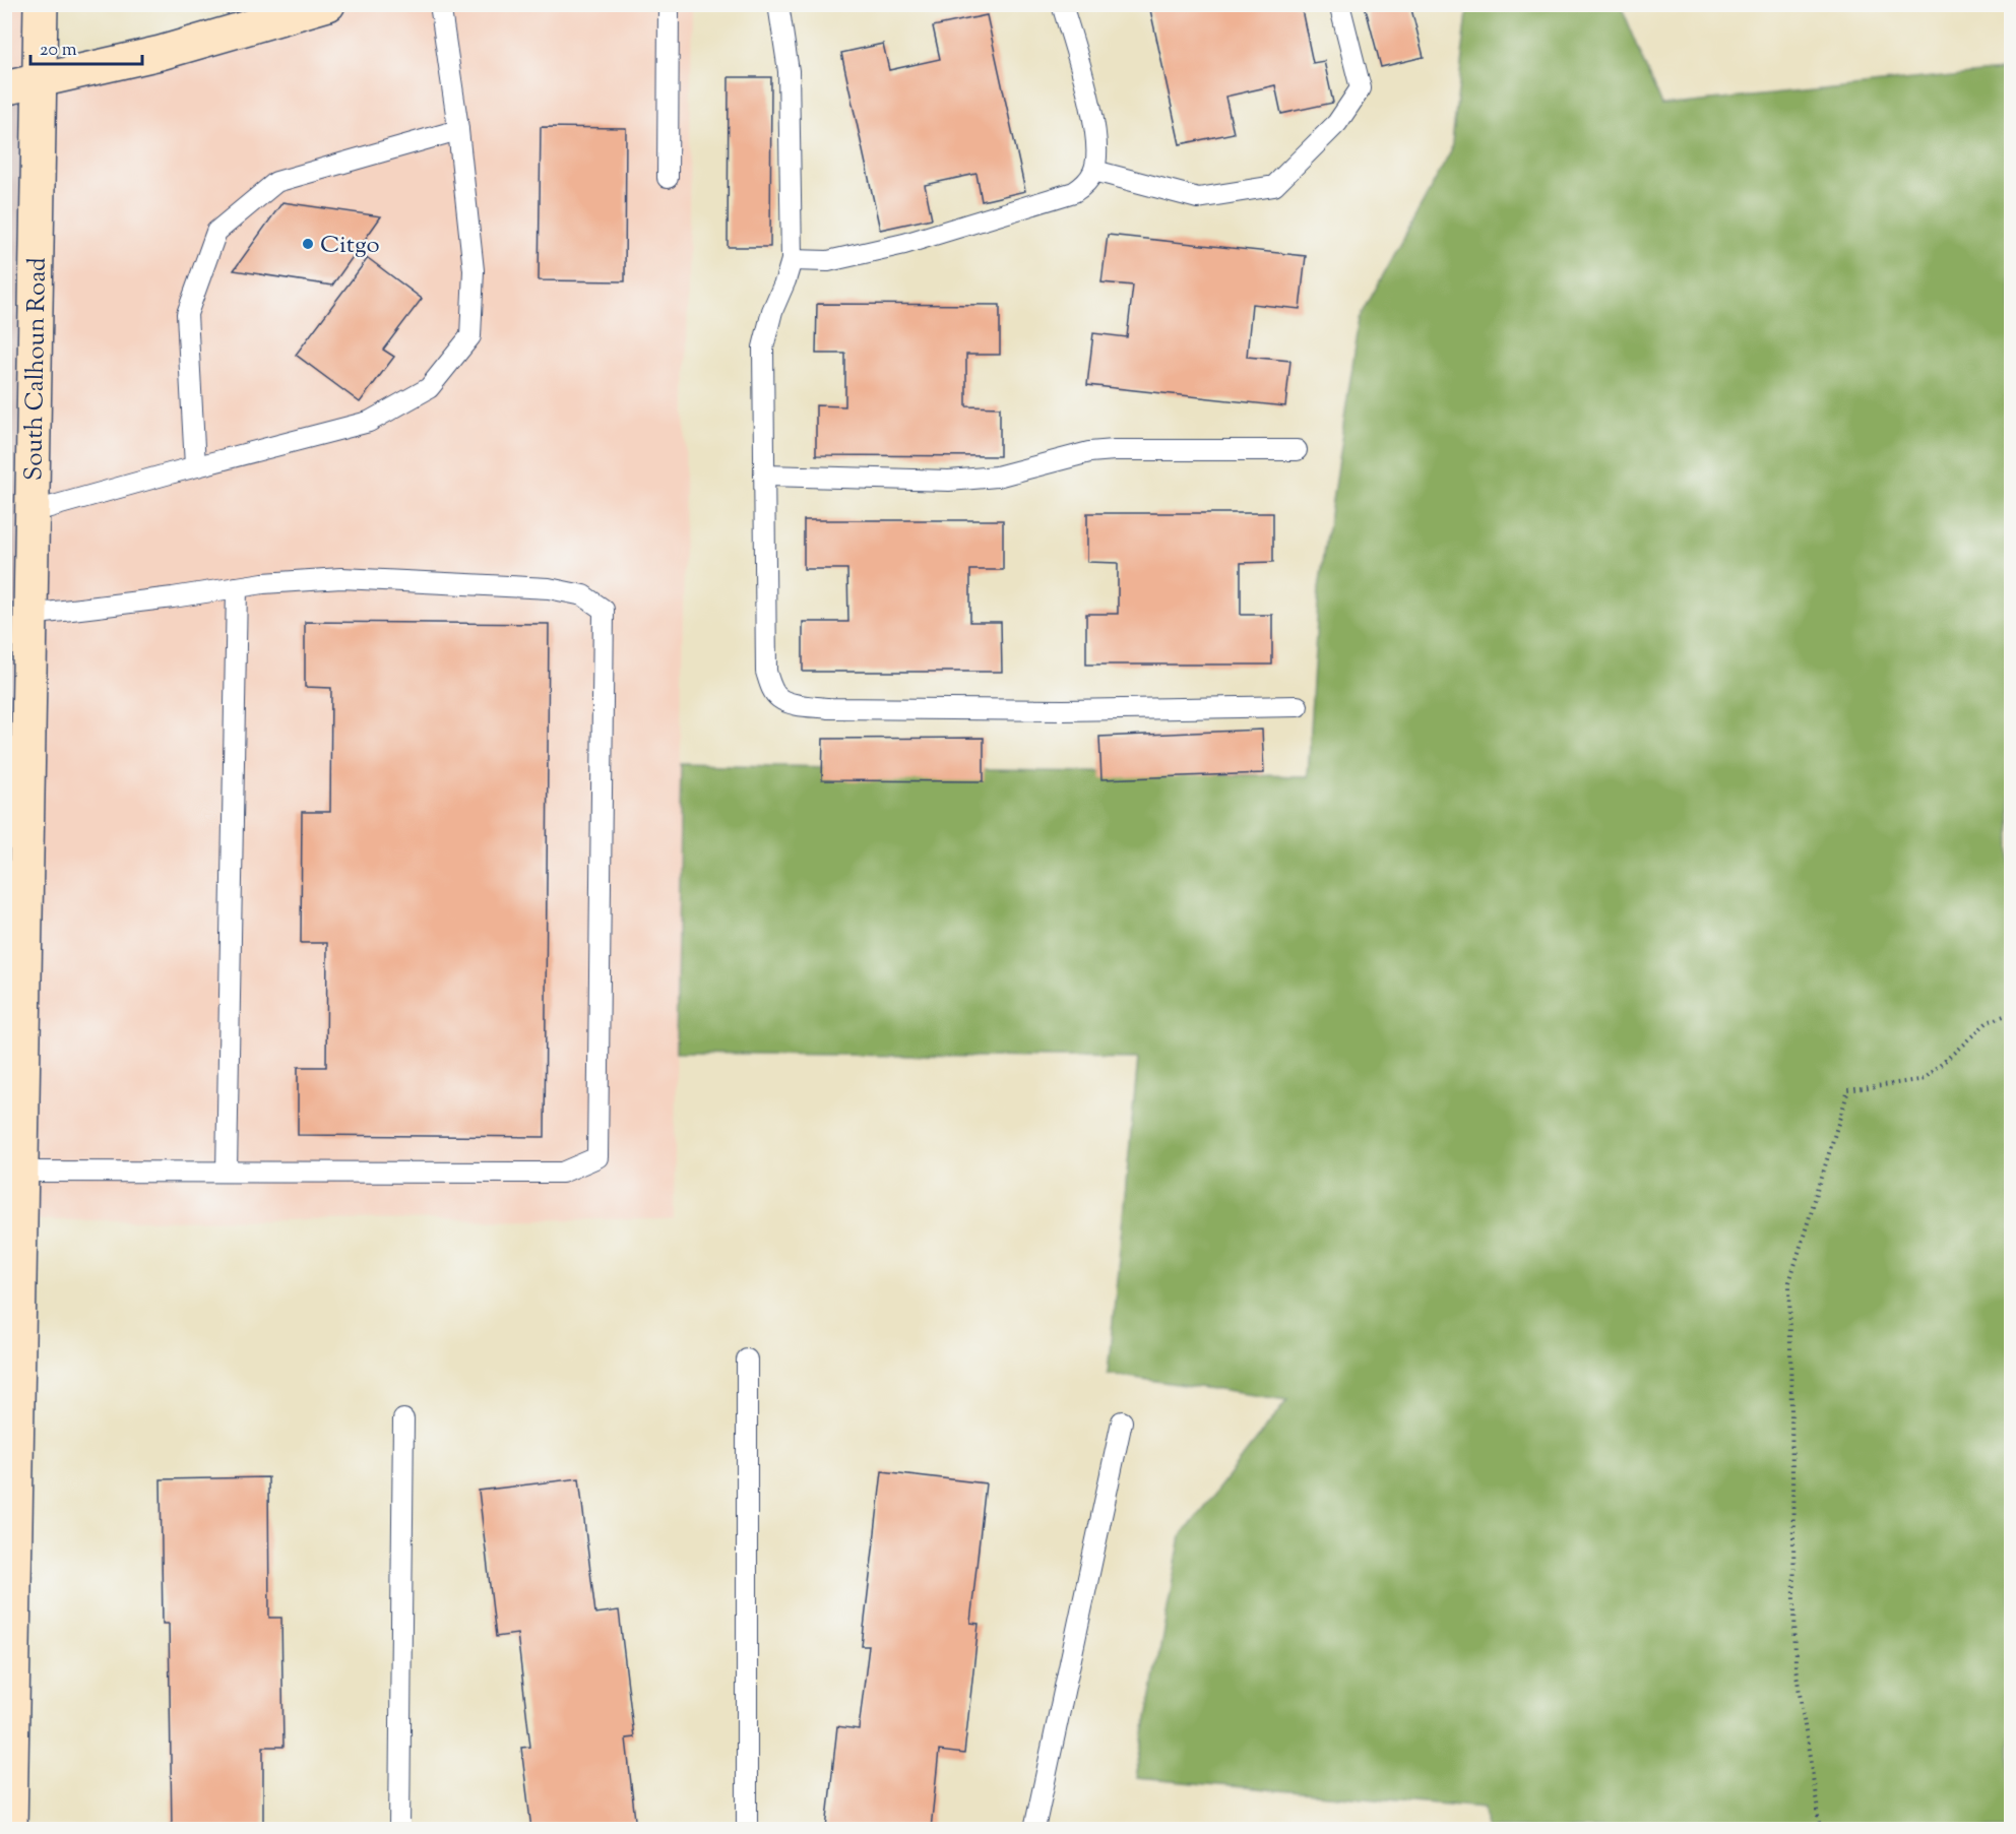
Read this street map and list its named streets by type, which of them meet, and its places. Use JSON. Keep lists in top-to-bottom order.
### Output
{
  "streets": {
    "street": ["South Calhoun Road"]
  },
  "places": ["Citgo"],
  "scale_bar": "20 m"
}
